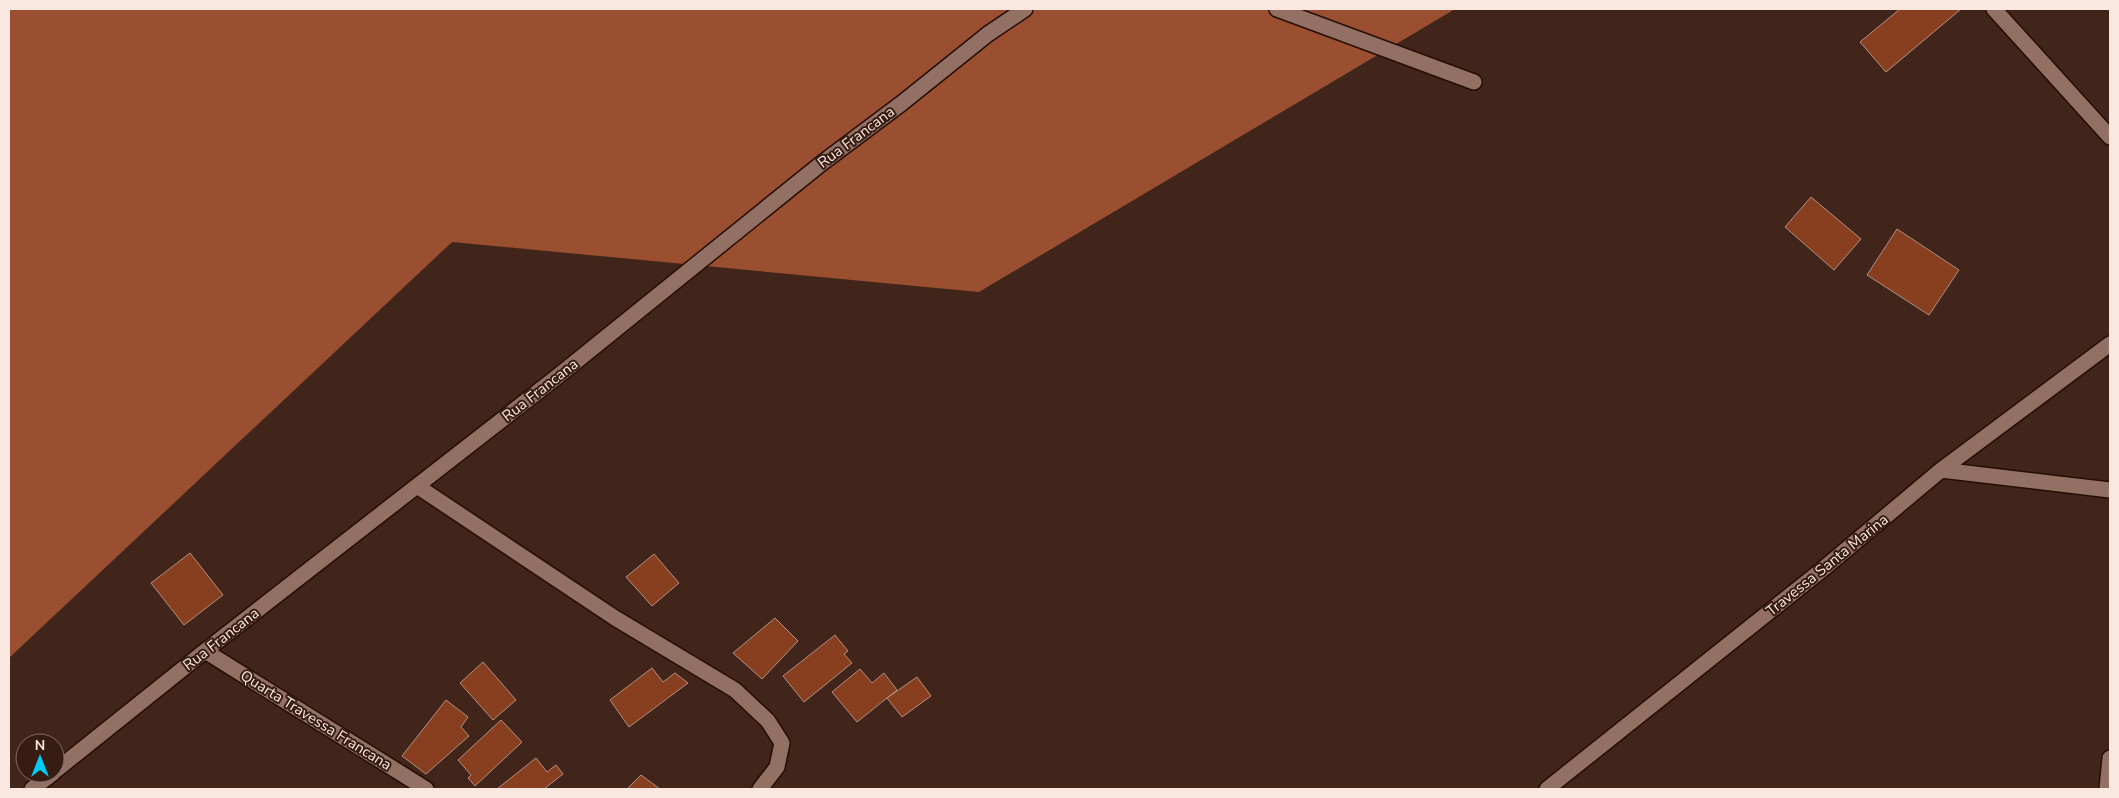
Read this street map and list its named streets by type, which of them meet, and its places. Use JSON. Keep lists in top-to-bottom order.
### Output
{
  "streets": {
    "street": ["Rua Francana", "Travessa Santa Marina", "Quarta Travessa Francana"]
  },
  "crossings": [
    ["Rua Francana", "Quarta Travessa Francana"]
  ],
  "north": "top"
}
